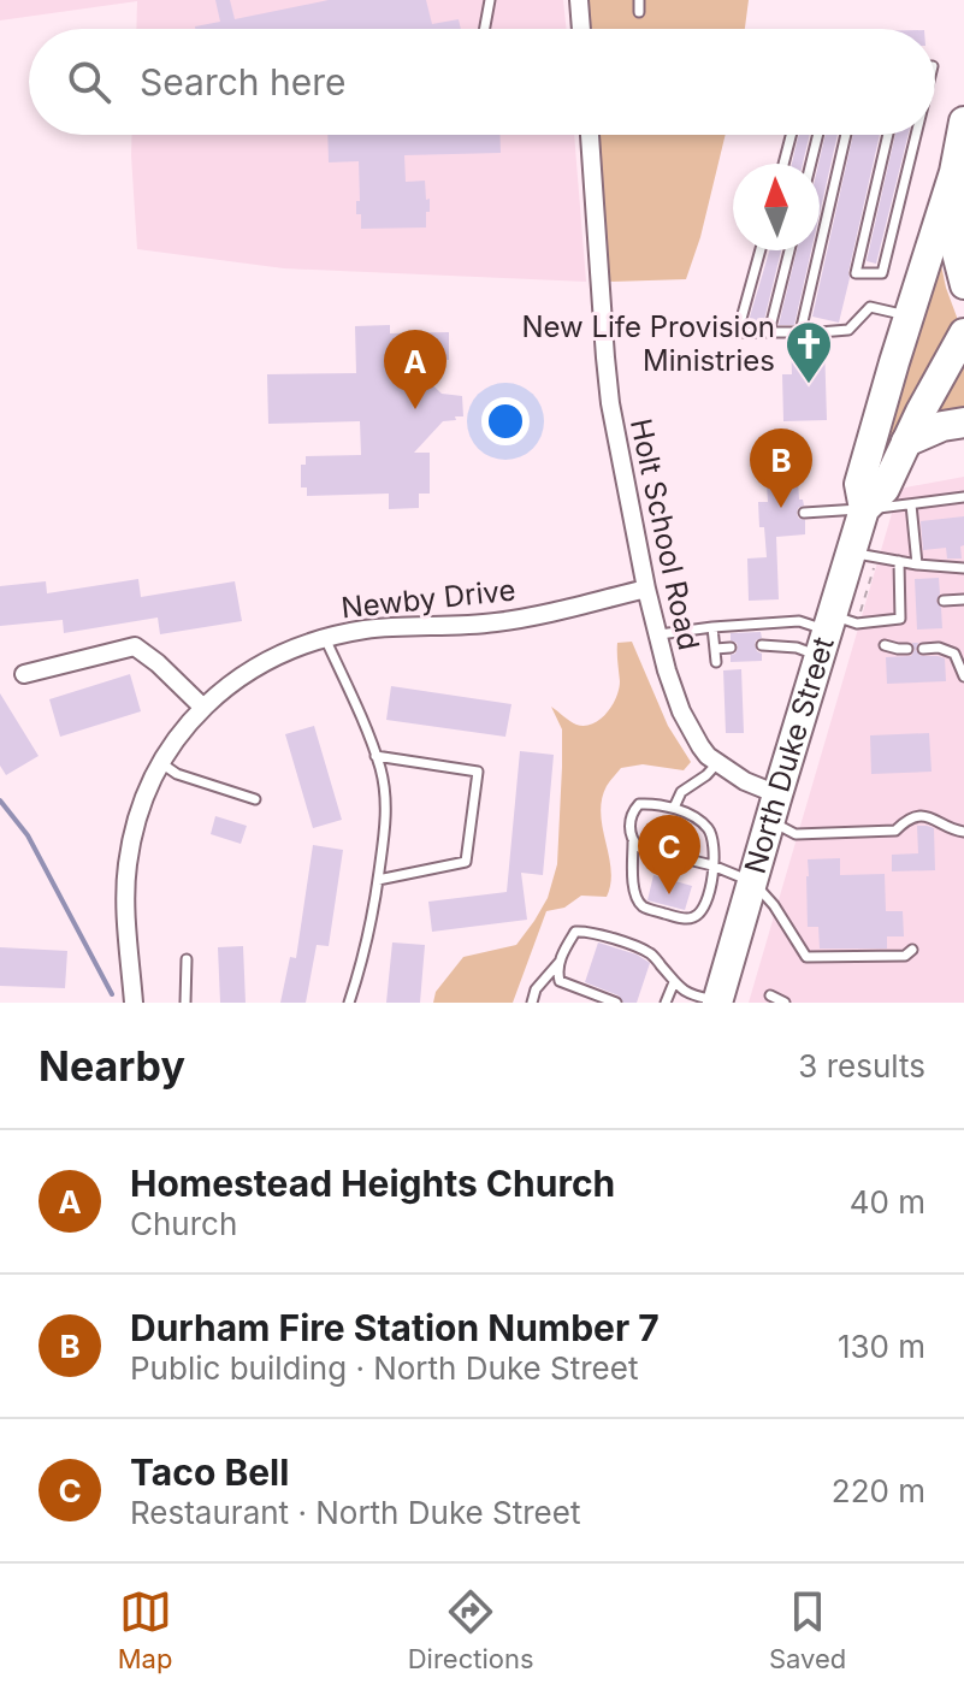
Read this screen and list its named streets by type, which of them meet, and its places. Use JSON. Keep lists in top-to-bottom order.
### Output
{
  "streets": {
    "highway": ["North Duke Street"],
    "street": ["Holt School Road", "Newby Drive"]
  },
  "crossings": [
    ["Holt School Road", "Newby Drive"],
    ["Holt School Road", "North Duke Street"]
  ],
  "places": {
    "church": ["New Life Provision Ministries"]
  },
  "north": "top",
  "page": {
    "search": "Search here",
    "pins": ["A", "B", "C"],
    "heading": ["Nearby", "3 results"],
    "list": [
      {
        "mark": "A",
        "name": "Homestead Heights Church",
        "note": "Church",
        "value": "40 m"
      },
      {
        "mark": "B",
        "name": "Durham Fire Station Number 7",
        "note": "Public building · North Duke Street",
        "value": "130 m"
      },
      {
        "mark": "C",
        "name": "Taco Bell",
        "note": "Restaurant · North Duke Street",
        "value": "220 m"
      }
    ],
    "nav": ["Map", "Directions", "Saved"]
  }
}
